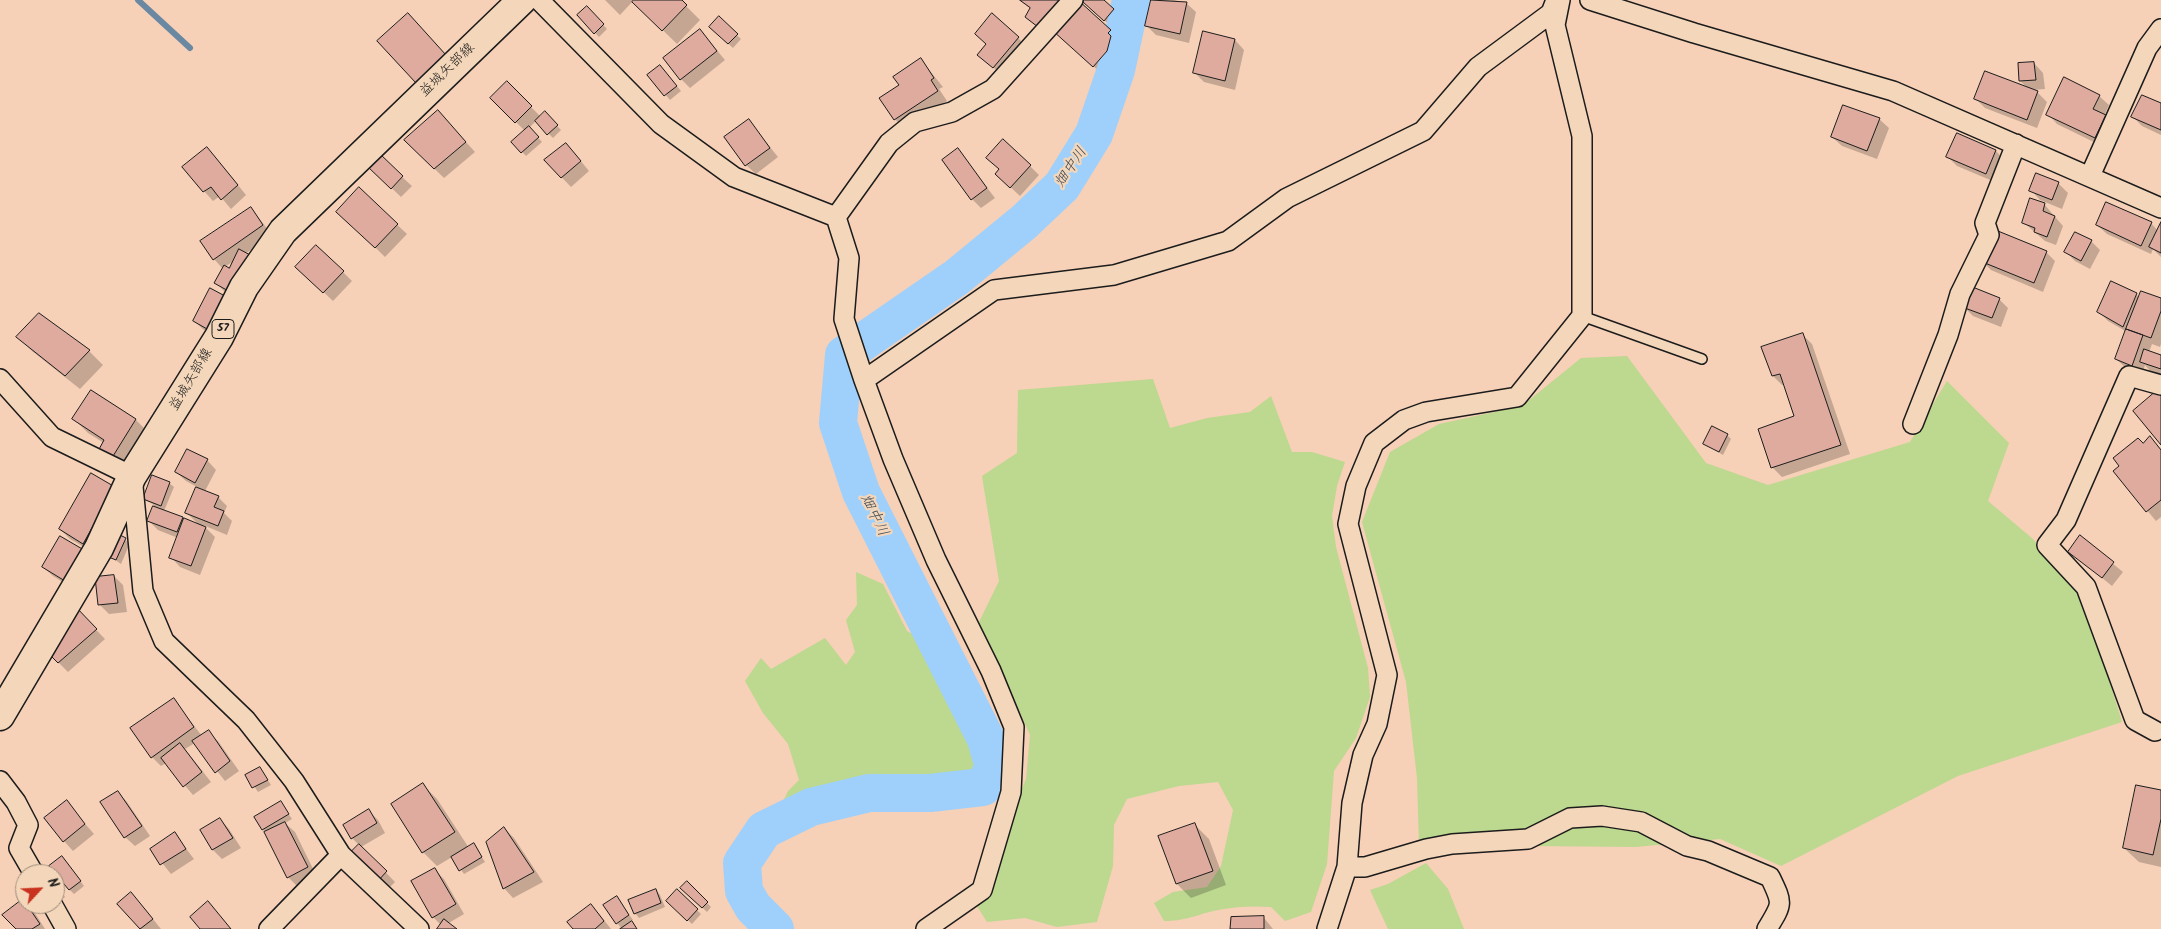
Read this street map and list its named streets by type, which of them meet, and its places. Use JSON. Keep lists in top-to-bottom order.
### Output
{
  "streets": {
    "main road": ["益城矢部線", "57"]
  },
  "water": ["畑中川"],
  "north": "top right"
}
